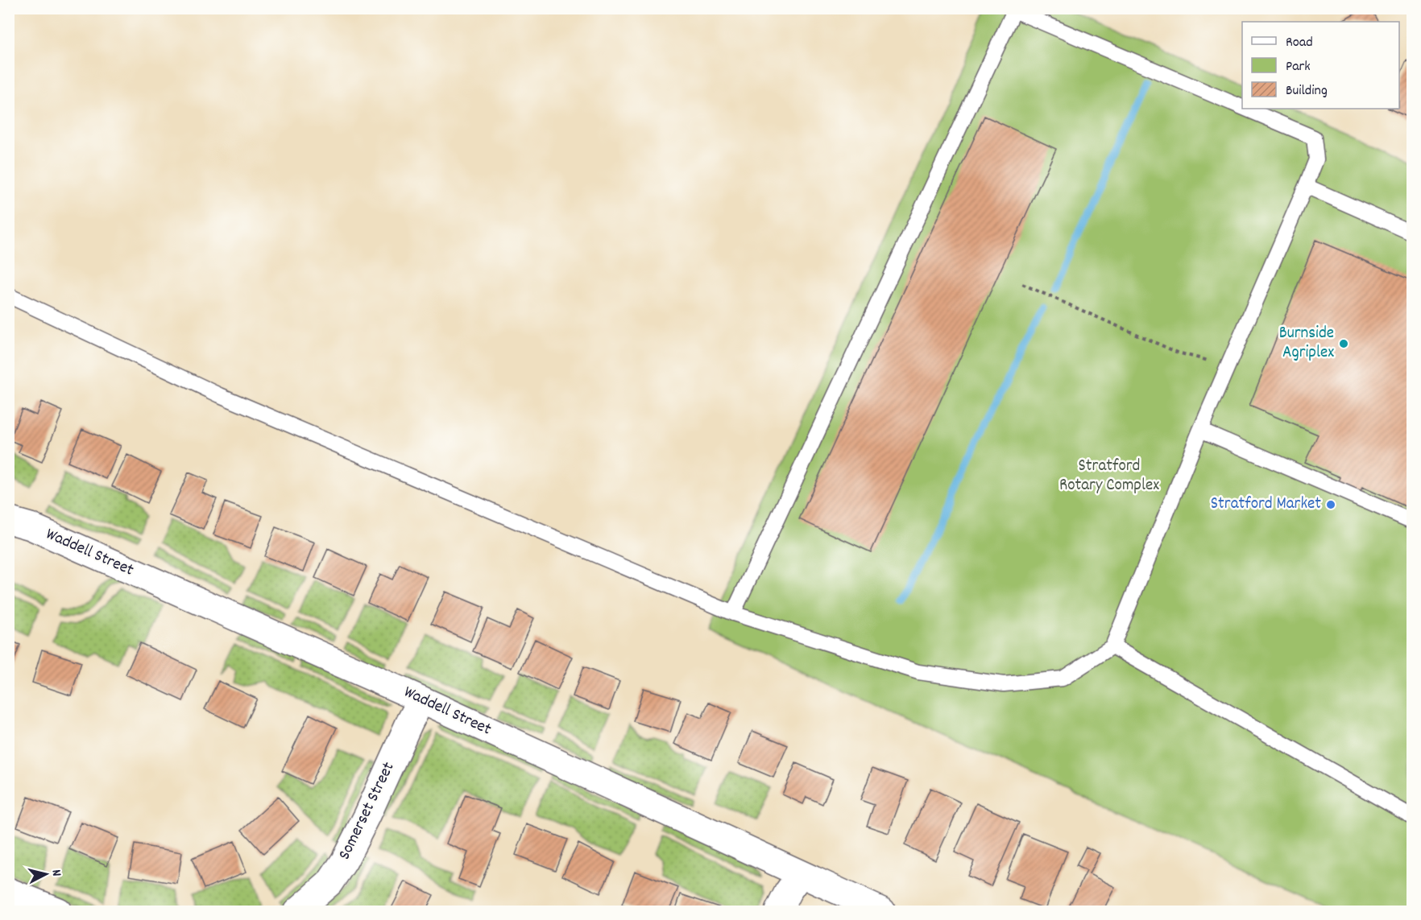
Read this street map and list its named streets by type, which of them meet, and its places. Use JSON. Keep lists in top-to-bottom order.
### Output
{
  "streets": {
    "street": ["Waddell Street", "Somerset Street"]
  },
  "crossings": [
    ["Waddell Street", "Somerset Street"]
  ],
  "parks": ["Stratford Rotary Complex"],
  "places": ["Burnside Agriplex", "Stratford Market"],
  "legend": ["Road", "Park", "Building"],
  "north": "right"
}
